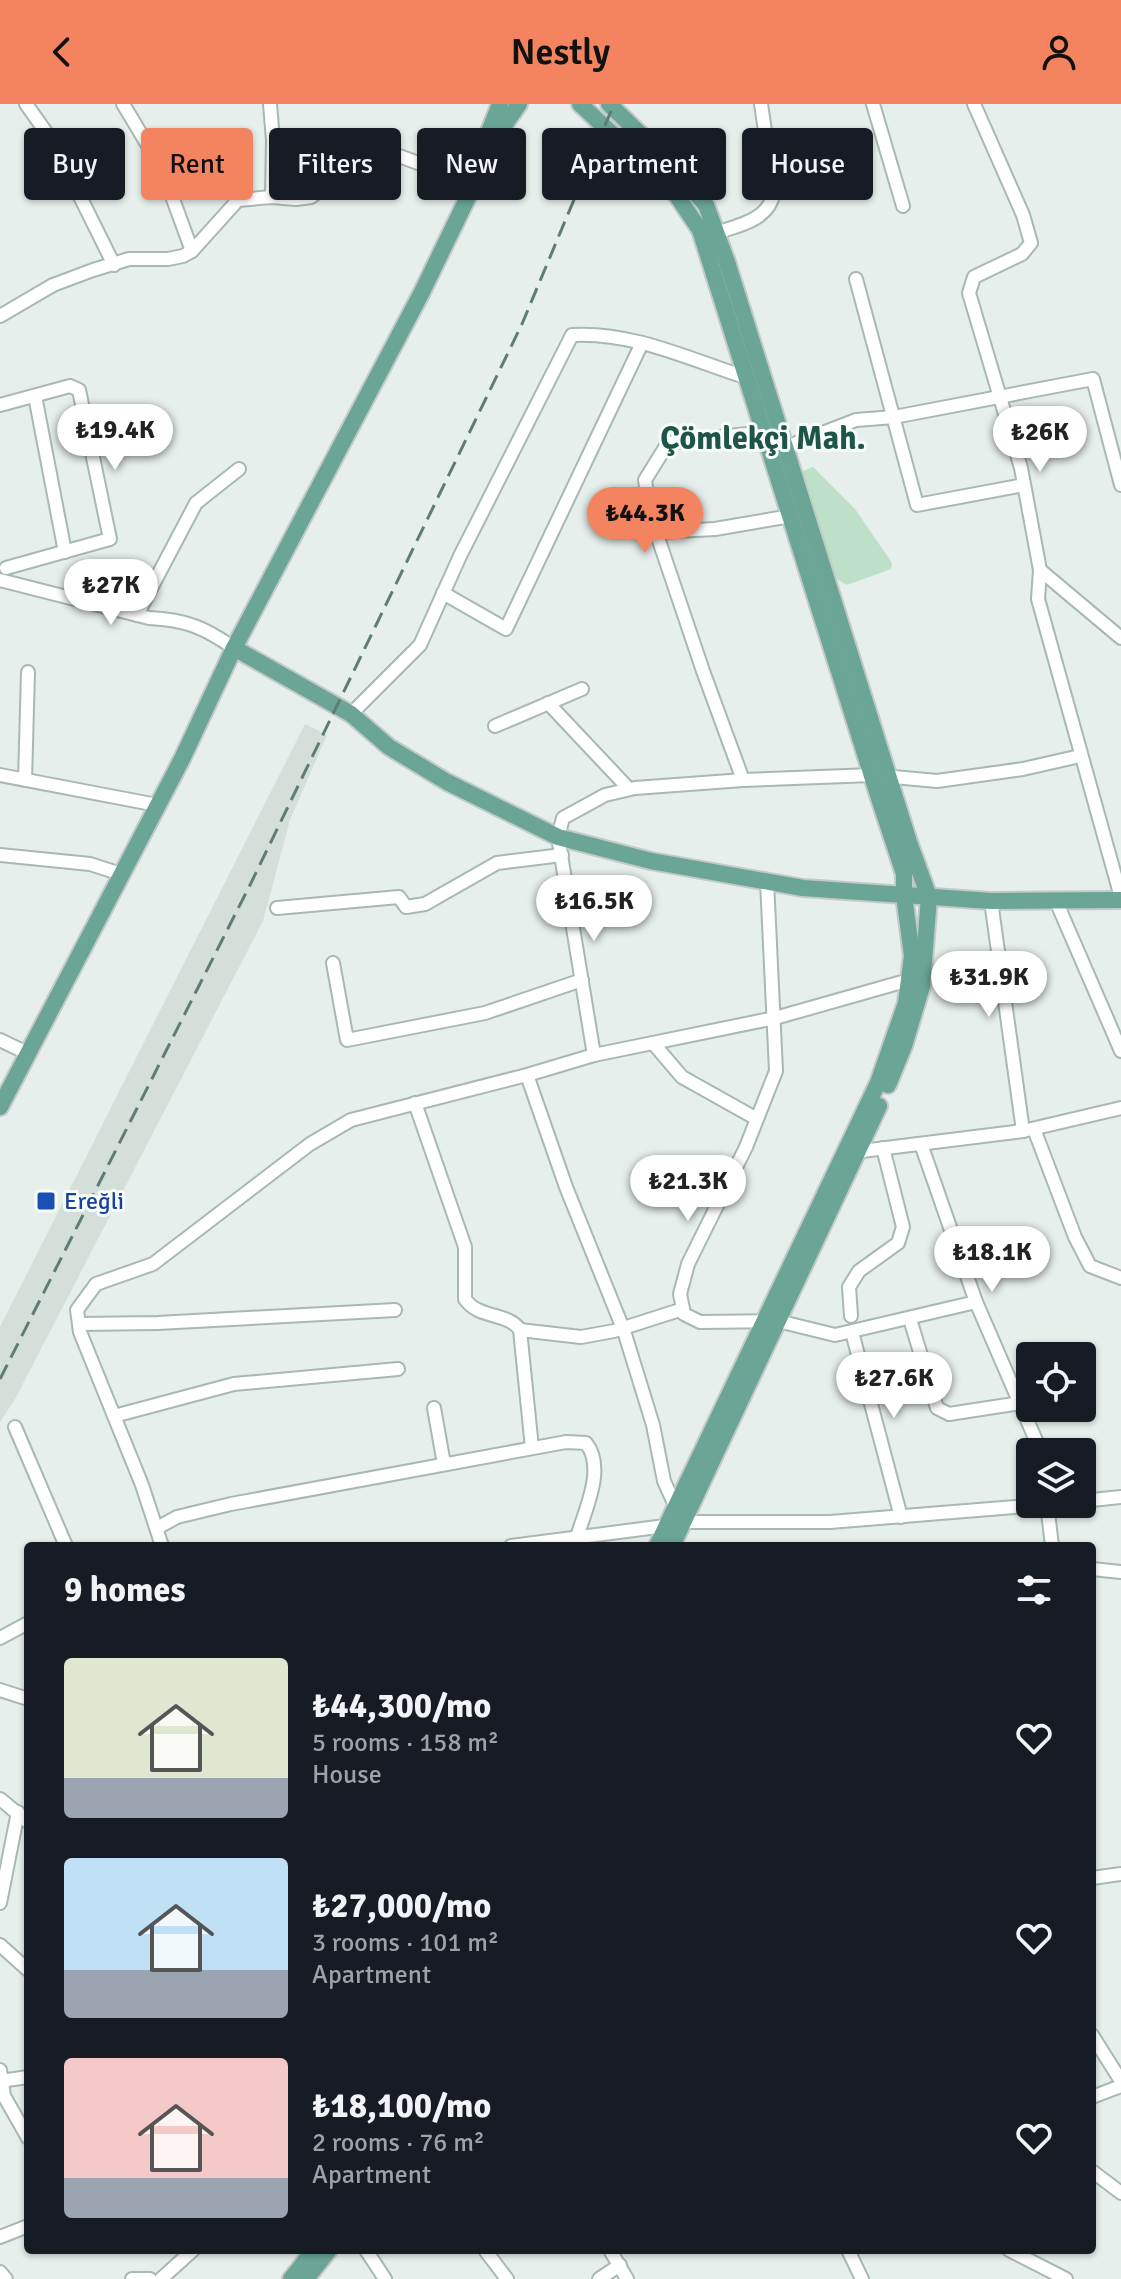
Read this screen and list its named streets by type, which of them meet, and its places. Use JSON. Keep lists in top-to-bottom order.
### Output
{
  "districts": ["Çömlekçi Mah."],
  "places": {
    "transit": ["Ereğli"]
  },
  "page": {
    "header": "Nestly",
    "chip": [
      "Buy",
      "Rent",
      "Filters",
      "New",
      "Apartment",
      "House"
    ],
    "price": [
      "₺19.4K",
      "₺26K",
      "₺44.3K",
      "₺27K",
      "₺16.5K",
      "₺31.9K",
      "₺21.3K",
      "₺18.1K",
      "₺27.6K"
    ],
    "heading": "9 homes",
    "list": [
      {
        "name": "₺44,300/mo",
        "note": "5 rooms · 158 m² · House"
      },
      {
        "name": "₺27,000/mo",
        "note": "3 rooms · 101 m² · Apartment"
      },
      {
        "name": "₺18,100/mo",
        "note": "2 rooms · 76 m² · Apartment"
      }
    ]
  }
}
